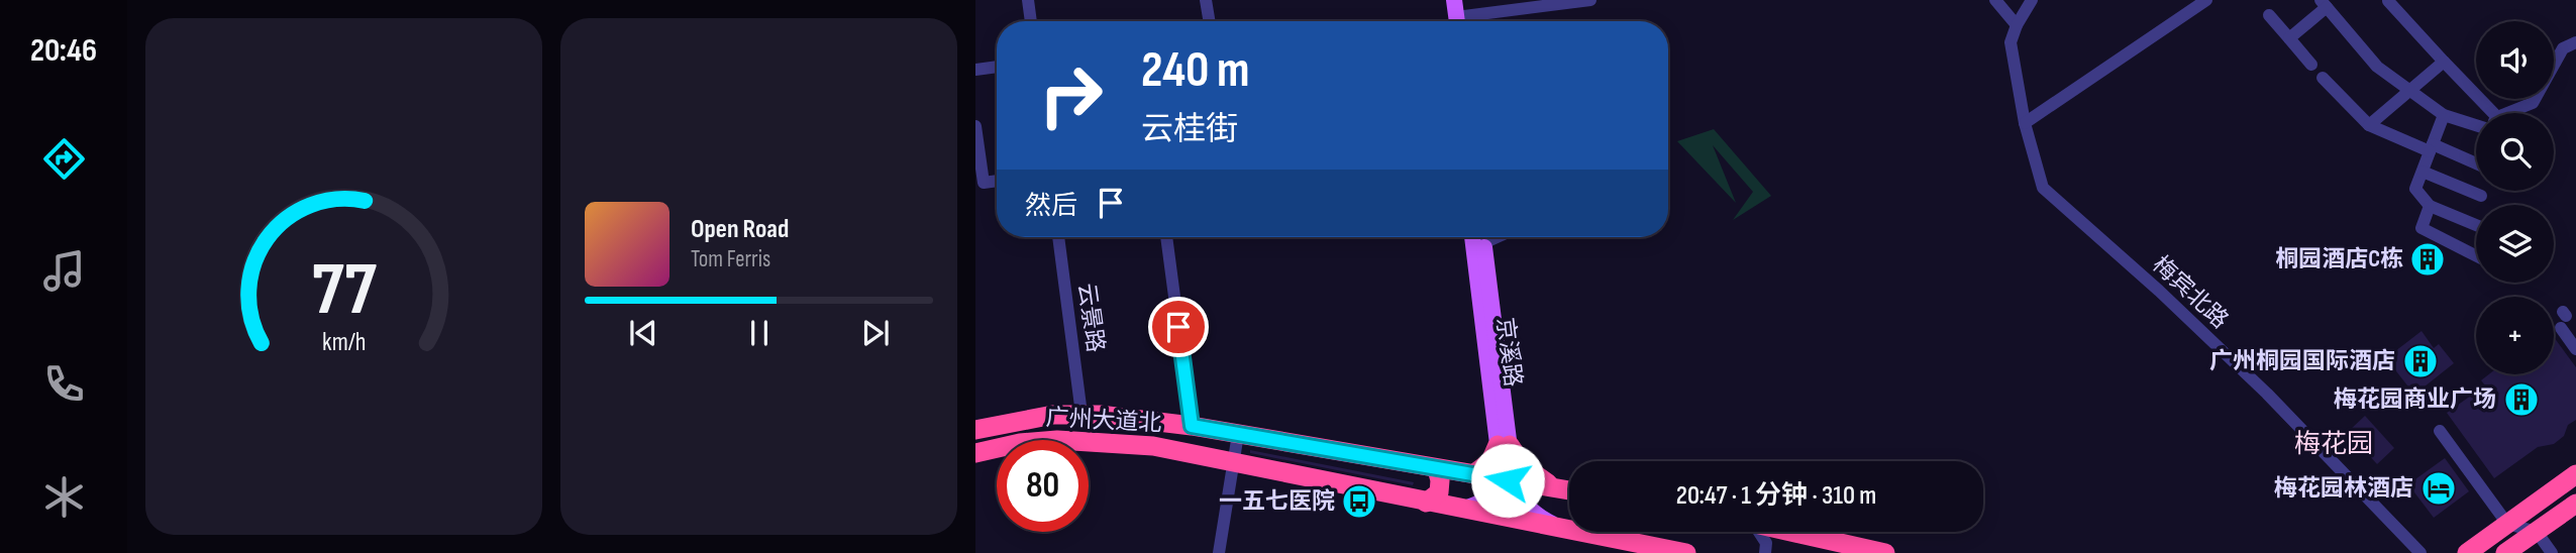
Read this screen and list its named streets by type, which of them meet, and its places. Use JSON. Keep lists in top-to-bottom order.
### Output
{
  "streets": {
    "highway": ["广州大道北"],
    "main road": ["京溪路"],
    "street": ["梅宾北路", "云景路"]
  },
  "crossings": [
    ["云景路", "广州大道北"],
    ["京溪路", "广州大道北"]
  ],
  "districts": ["梅花园"],
  "places": {
    "building": ["桐园酒店C栋", "广州桐园国际酒店", "梅花园商业广场"],
    "hotel": ["梅花园林酒店"],
    "bus stop": ["一五七医院"]
  },
  "page": {
    "tabs": "20:46",
    "map_buttons": "+",
    "turn": ["240 m", "云桂街"],
    "then": "然后",
    "song": ["Open Road", "Tom Ferris"],
    "limit": "80",
    "trip": "20:47 · 1 分钟 · 310 m",
    "gauge": ["77", "km/h"]
  }
}
